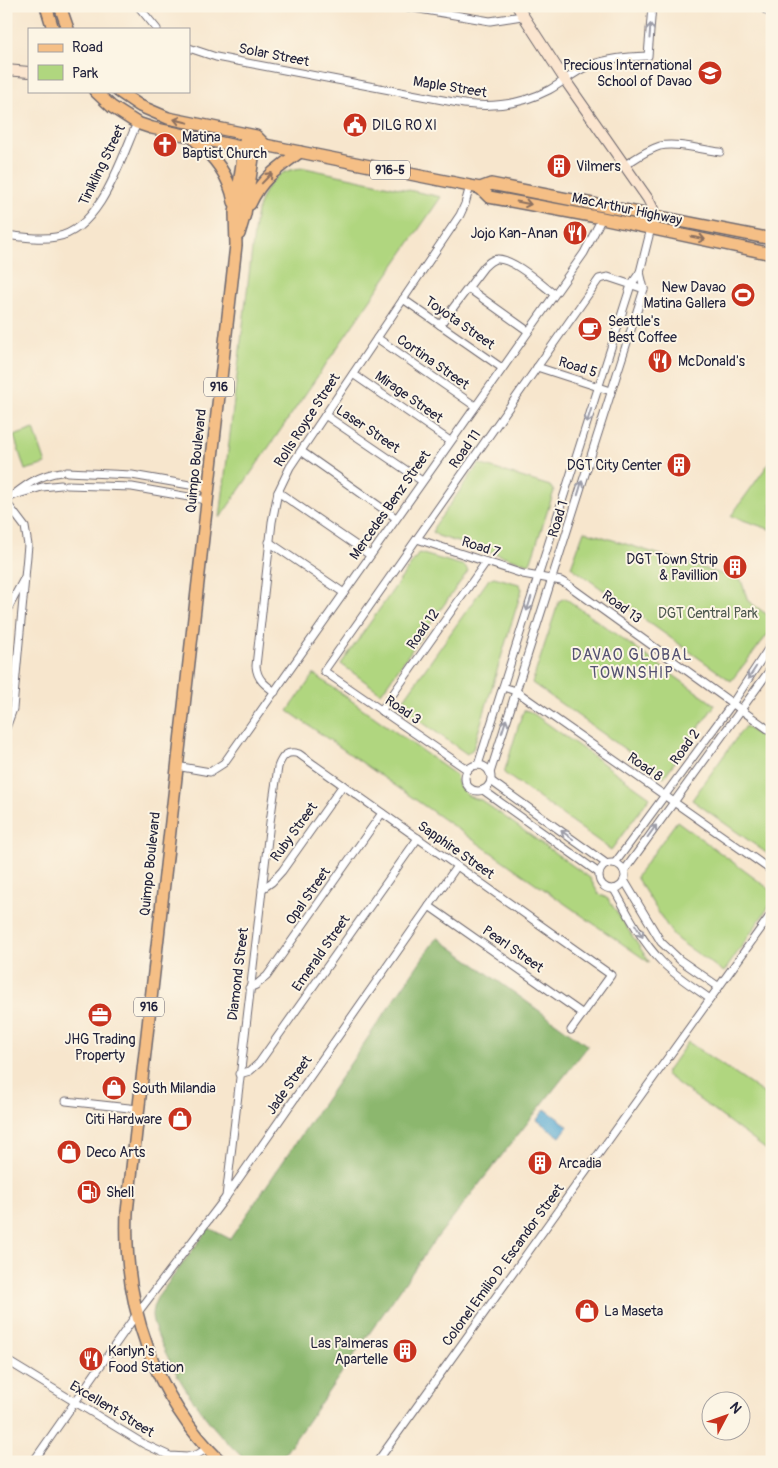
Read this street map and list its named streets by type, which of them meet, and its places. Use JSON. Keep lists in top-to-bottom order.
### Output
{
  "streets": {
    "main road": [
      "916-5",
      "MacArthur Highway",
      "916",
      "Quimpo Boulevard"
    ],
    "street": [
      "Solar Street",
      "Maple Street",
      "Tinikling Street",
      "Toyota Street",
      "Cortina Street",
      "Road 5",
      "Mirage Street",
      "Rolls Royce Street",
      "Laser Street",
      "Road 11",
      "Mercedes Benz Street",
      "Road 1",
      "Road 7",
      "Road 13",
      "Road 12",
      "Road 3",
      "Road 2",
      "Road 8",
      "Ruby Street",
      "Sapphire Street",
      "Opal Street",
      "Pearl Street",
      "Emerald Street",
      "Diamond Street",
      "Jade Street",
      "Colonel Emilio D. Escandor Street",
      "Excellent Street"
    ]
  },
  "crossings": [
    ["Solar Street", "Maple Street"],
    ["Tinikling Street", "MacArthur Highway"],
    ["MacArthur Highway", "Rolls Royce Street"],
    ["MacArthur Highway", "Quimpo Boulevard"],
    ["MacArthur Highway", "Mercedes Benz Street"],
    ["MacArthur Highway", "Road 1"],
    ["Toyota Street", "Rolls Royce Street"],
    ["Toyota Street", "Mercedes Benz Street"],
    ["Cortina Street", "Rolls Royce Street"],
    ["Cortina Street", "Mercedes Benz Street"],
    ["Road 5", "Road 11"],
    ["Road 5", "Road 1"],
    ["Mirage Street", "Rolls Royce Street"],
    ["Mirage Street", "Mercedes Benz Street"],
    ["Rolls Royce Street", "Laser Street"],
    ["Rolls Royce Street", "Mercedes Benz Street"],
    ["Laser Street", "Mercedes Benz Street"],
    ["Road 11", "Road 1"],
    ["Road 11", "Road 7"],
    ["Road 11", "Road 3"],
    ["Quimpo Boulevard", "Mercedes Benz Street"],
    ["Quimpo Boulevard", "Jade Street"],
    ["Quimpo Boulevard", "Excellent Street"],
    ["Road 1", "Road 7"],
    ["Road 1", "Road 13"],
    ["Road 1", "Road 3"],
    ["Road 1", "Road 8"],
    ["Road 7", "Road 13"],
    ["Road 7", "Road 12"],
    ["Road 13", "Road 2"],
    ["Road 12", "Road 3"],
    ["Road 2", "Road 8"],
    ["Ruby Street", "Sapphire Street"],
    ["Ruby Street", "Diamond Street"],
    ["Sapphire Street", "Opal Street"],
    ["Sapphire Street", "Pearl Street"],
    ["Sapphire Street", "Emerald Street"],
    ["Sapphire Street", "Diamond Street"],
    ["Sapphire Street", "Jade Street"],
    ["Opal Street", "Diamond Street"],
    ["Pearl Street", "Jade Street"],
    ["Emerald Street", "Diamond Street"],
    ["Diamond Street", "Jade Street"],
    ["Jade Street", "Excellent Street"]
  ],
  "districts": ["DAVAO GLOBAL TOWNSHIP"],
  "parks": ["DGT Central Park"],
  "places": {
    "school or university": ["Precious International School of Davao"],
    "public building": ["DILG RO XI"],
    "church": ["Matina Baptist Church"],
    "building": [
      "Vilmers",
      "DGT City Center",
      "DGT Town Strip & Pavillion",
      "Arcadia",
      "Las Palmeras Apartelle"
    ],
    "restaurant": ["Jojo Kan-Anan", "McDonald's", "Karlyn's Food Station"],
    "sports": ["New Davao Matina Gallera"],
    "cafe": ["Seattle's Best Coffee"],
    "office": ["JHG Trading Property"],
    "shop": [
      "South Milandia",
      "Citi Hardware",
      "Deco Arts",
      "La Maseta"
    ],
    "fuel station": ["Shell"]
  },
  "legend": ["Road", "Park"],
  "north": "top right"
}
